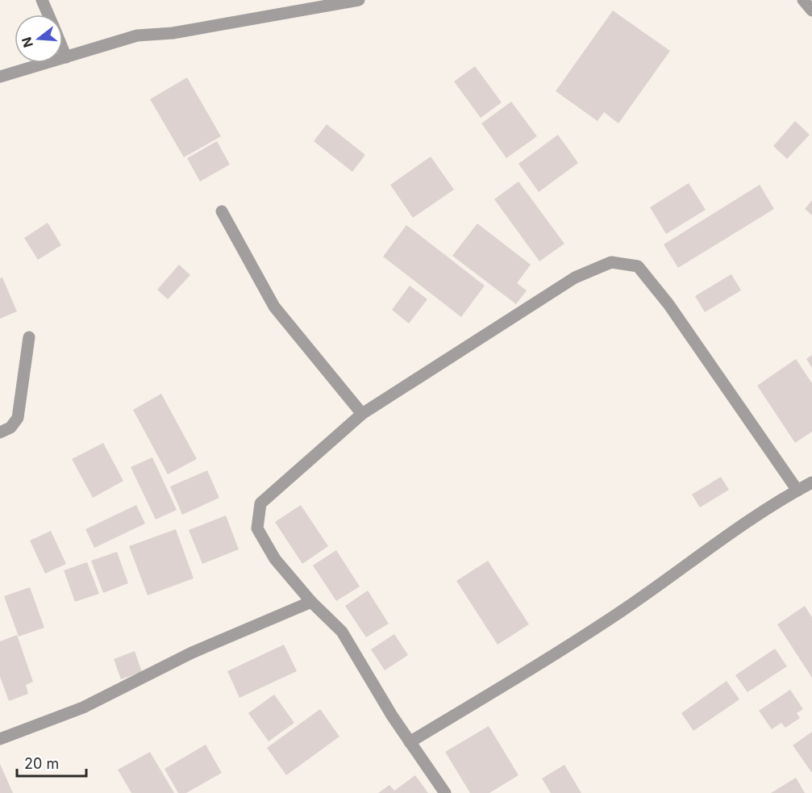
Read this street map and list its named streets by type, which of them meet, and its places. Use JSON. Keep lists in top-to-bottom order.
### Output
{
  "scale_bar": "20 m",
  "north": "left"
}
